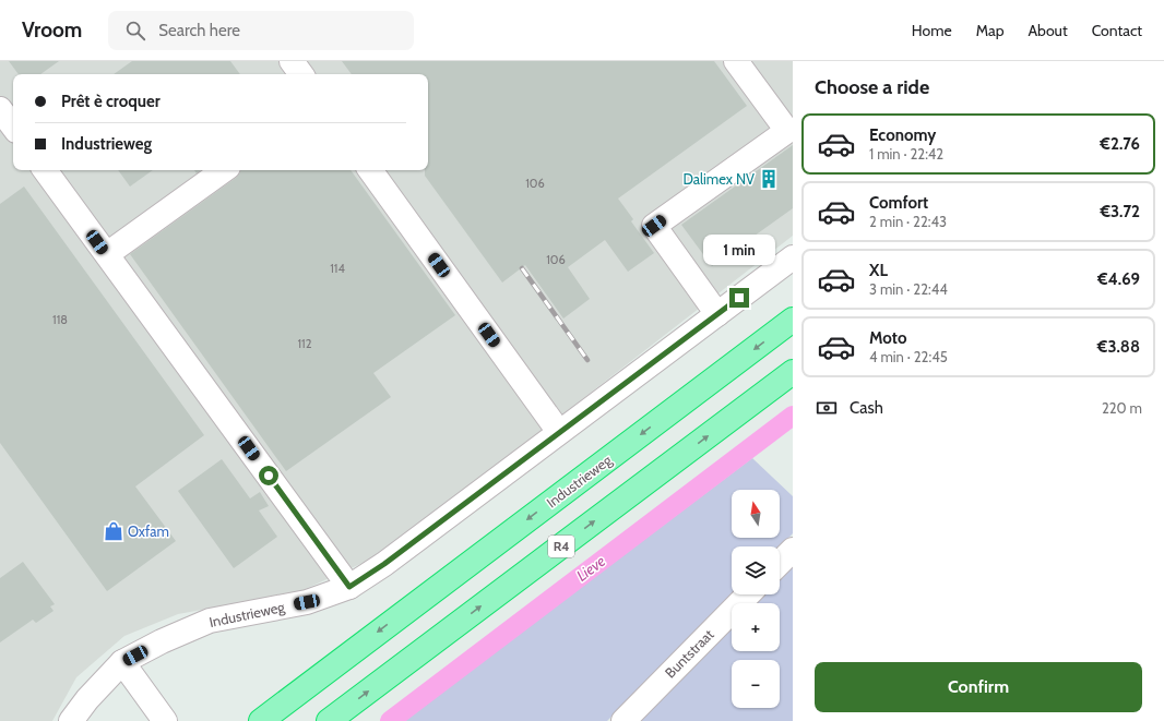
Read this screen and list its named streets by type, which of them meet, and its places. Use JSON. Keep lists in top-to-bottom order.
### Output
{
  "streets": {
    "highway": ["Industrieweg", "R4"],
    "street": ["Buntstraat"]
  },
  "water": ["Lieve"],
  "places": {
    "building": ["Dalimex NV"],
    "shop": ["Oxfam"]
  },
  "house_numbers": [
    "106",
    "106",
    "114",
    "118",
    "112"
  ],
  "north": "top",
  "page": {
    "header": "Vroom",
    "search": "Search here",
    "nav": [
      "Home",
      "Map",
      "About",
      "Contact"
    ],
    "heading": "Choose a ride",
    "banner": ["Prêt è croquer", "Industrieweg"],
    "list": [
      {
        "name": "Economy",
        "note": "1 min · 22:42",
        "value": "€2.76"
      },
      {
        "name": "Comfort",
        "note": "2 min · 22:43",
        "value": "€3.72"
      },
      {
        "name": "XL",
        "note": "3 min · 22:44",
        "value": "€4.69"
      },
      {
        "name": "Moto",
        "note": "4 min · 22:45",
        "value": "€3.88"
      }
    ],
    "bubble": "1 min",
    "pay": ["Cash", "220 m"],
    "map_buttons": ["+", "−"],
    "buttons": "Confirm"
  }
}
